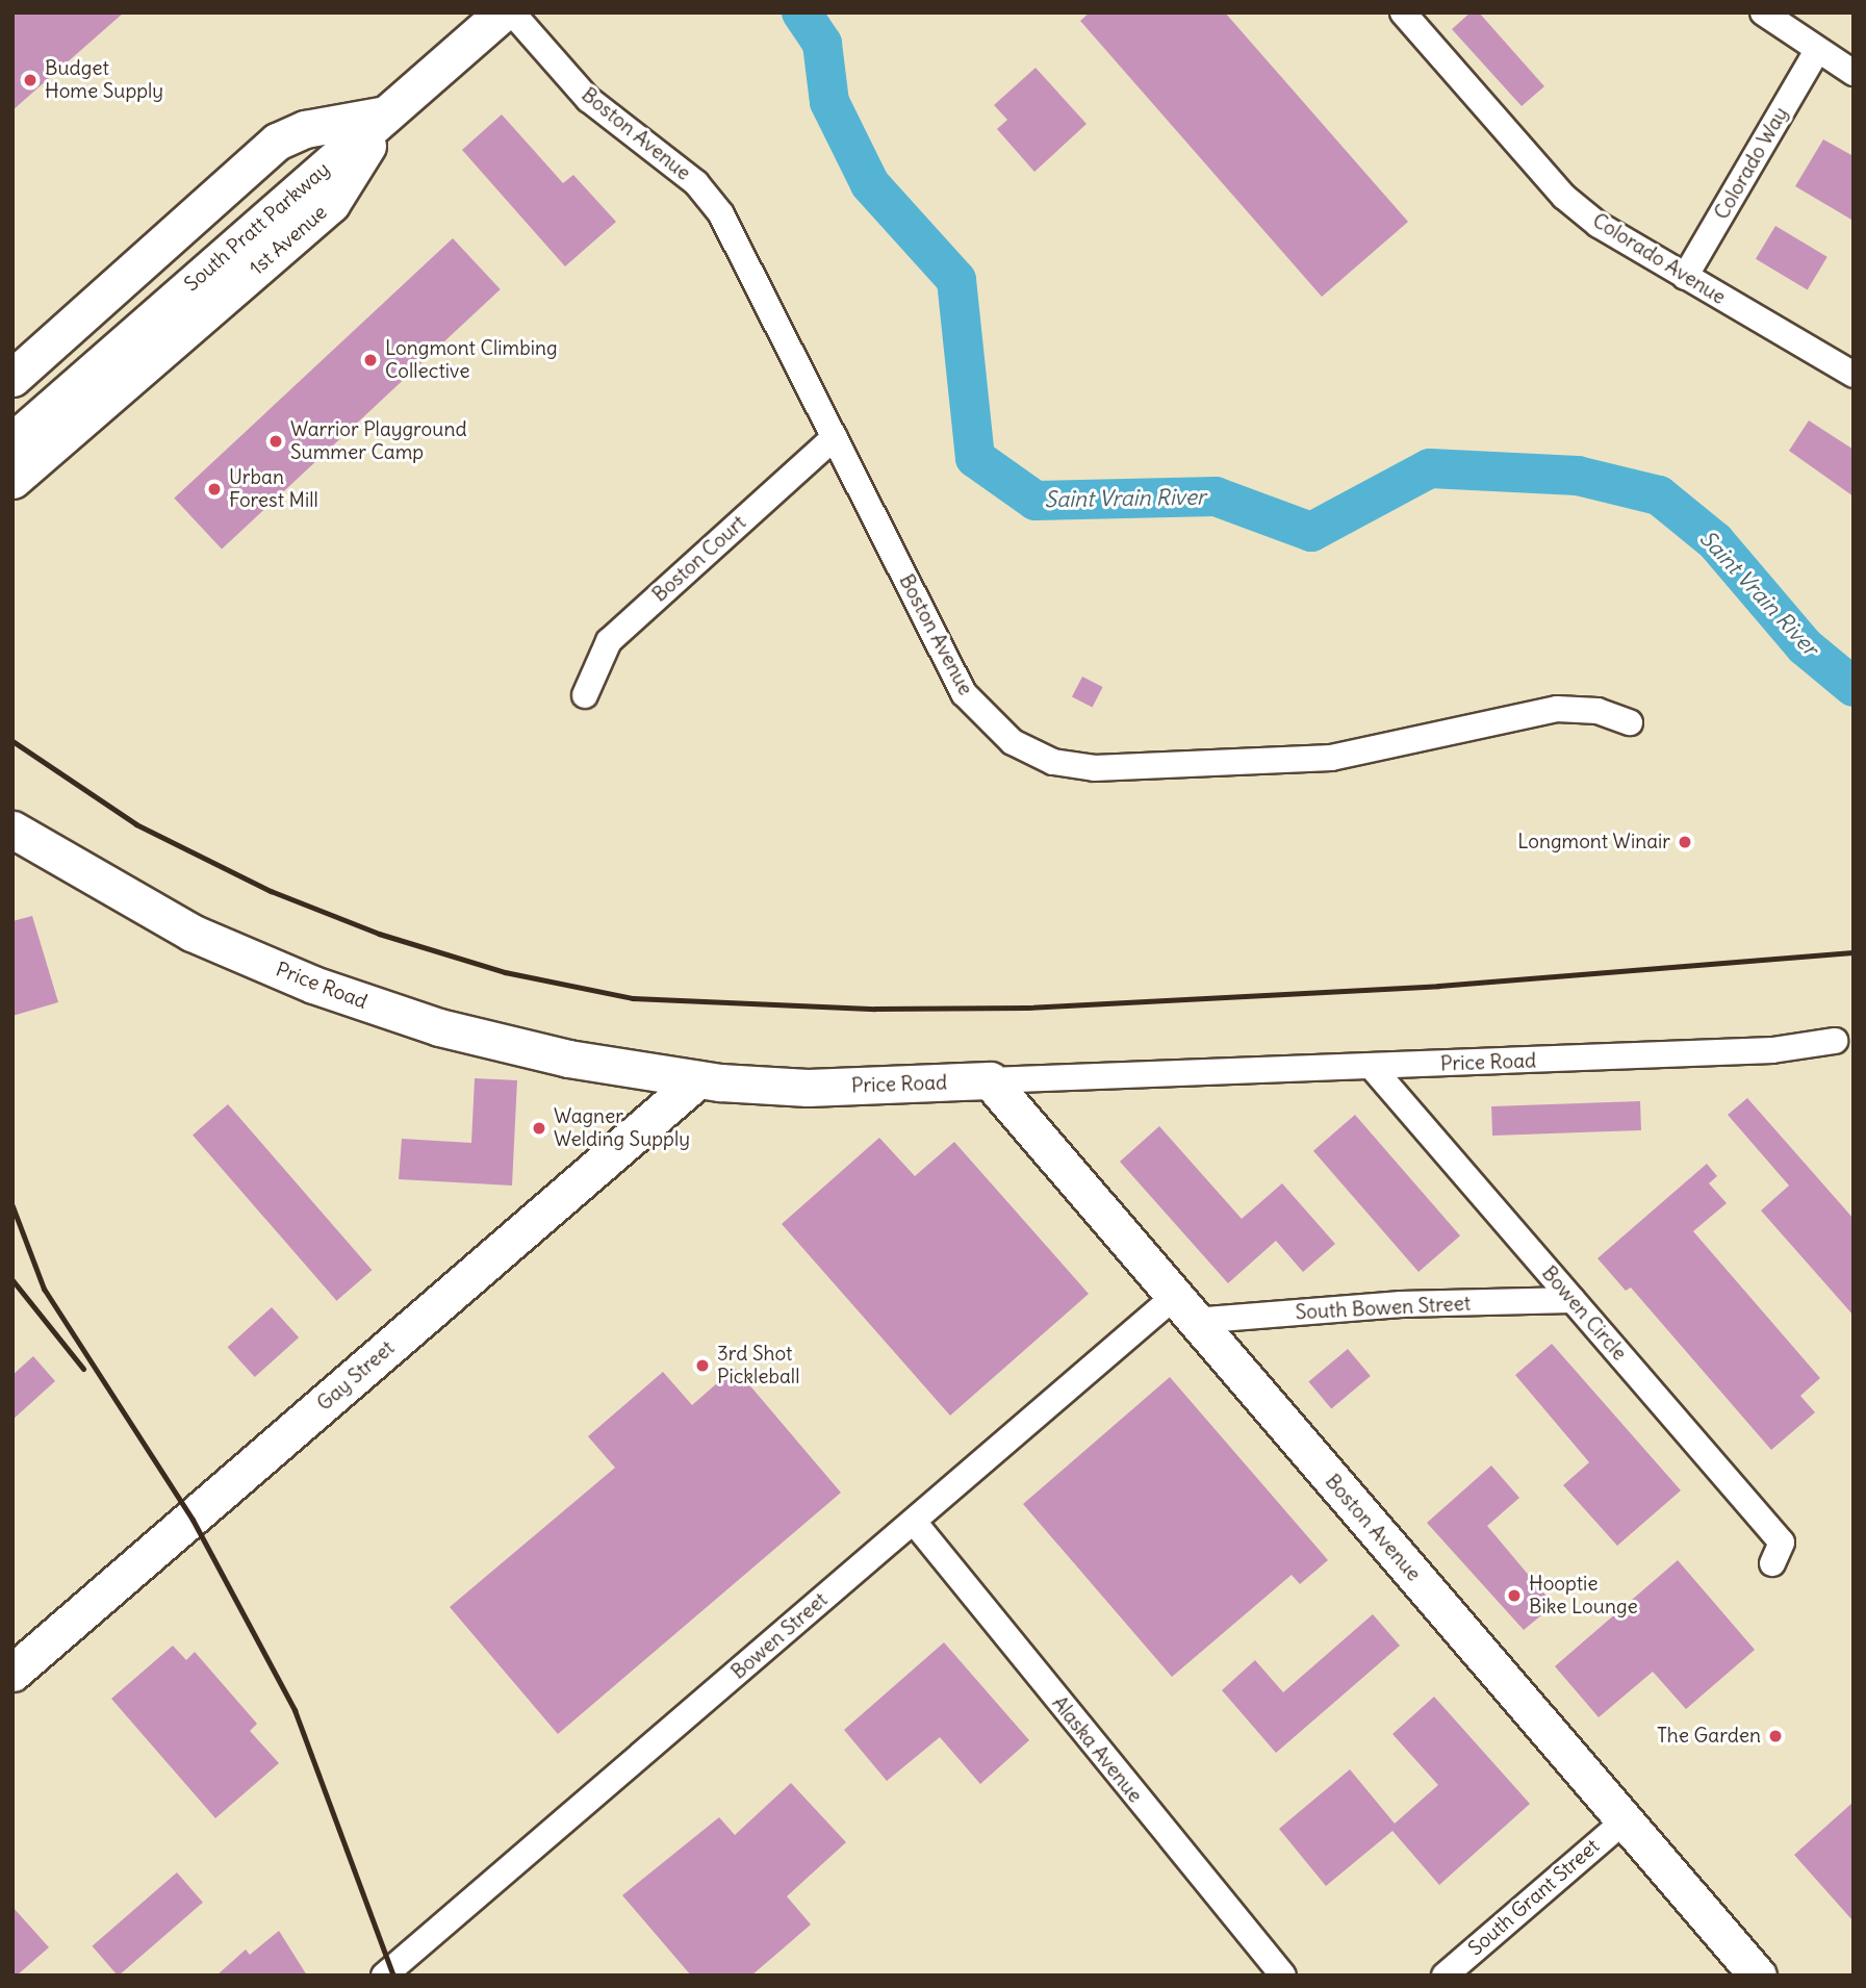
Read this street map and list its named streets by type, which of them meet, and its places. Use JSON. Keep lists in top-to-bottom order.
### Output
{
  "streets": {
    "street": [
      "Boston Avenue",
      "Colorado Way",
      "South Pratt Parkway",
      "1st Avenue",
      "Colorado Avenue",
      "Boston Court",
      "Price Road",
      "South Bowen Street",
      "Bowen Circle",
      "Gay Street",
      "Bowen Street",
      "Alaska Avenue",
      "South Grant Street"
    ]
  },
  "crossings": [
    ["Boston Avenue", "Boston Court"],
    ["Boston Avenue", "Price Road"],
    ["Boston Avenue", "South Bowen Street"],
    ["Boston Avenue", "Bowen Street"],
    ["Boston Avenue", "South Grant Street"],
    ["Colorado Way", "Colorado Avenue"],
    ["South Pratt Parkway", "1st Avenue"],
    ["Price Road", "Bowen Circle"],
    ["Price Road", "Gay Street"],
    ["South Bowen Street", "Bowen Circle"],
    ["South Bowen Street", "Bowen Street"],
    ["Bowen Street", "Alaska Avenue"]
  ],
  "water": ["Saint Vrain River"],
  "places": [
    "Budget Home Supply",
    "Longmont Climbing Collective",
    "Warrior Playground Summer Camp",
    "Urban Forest Mill",
    "Longmont Winair",
    "Wagner Welding Supply",
    "3rd Shot Pickleball",
    "Hooptie Bike Lounge",
    "The Garden"
  ]
}
